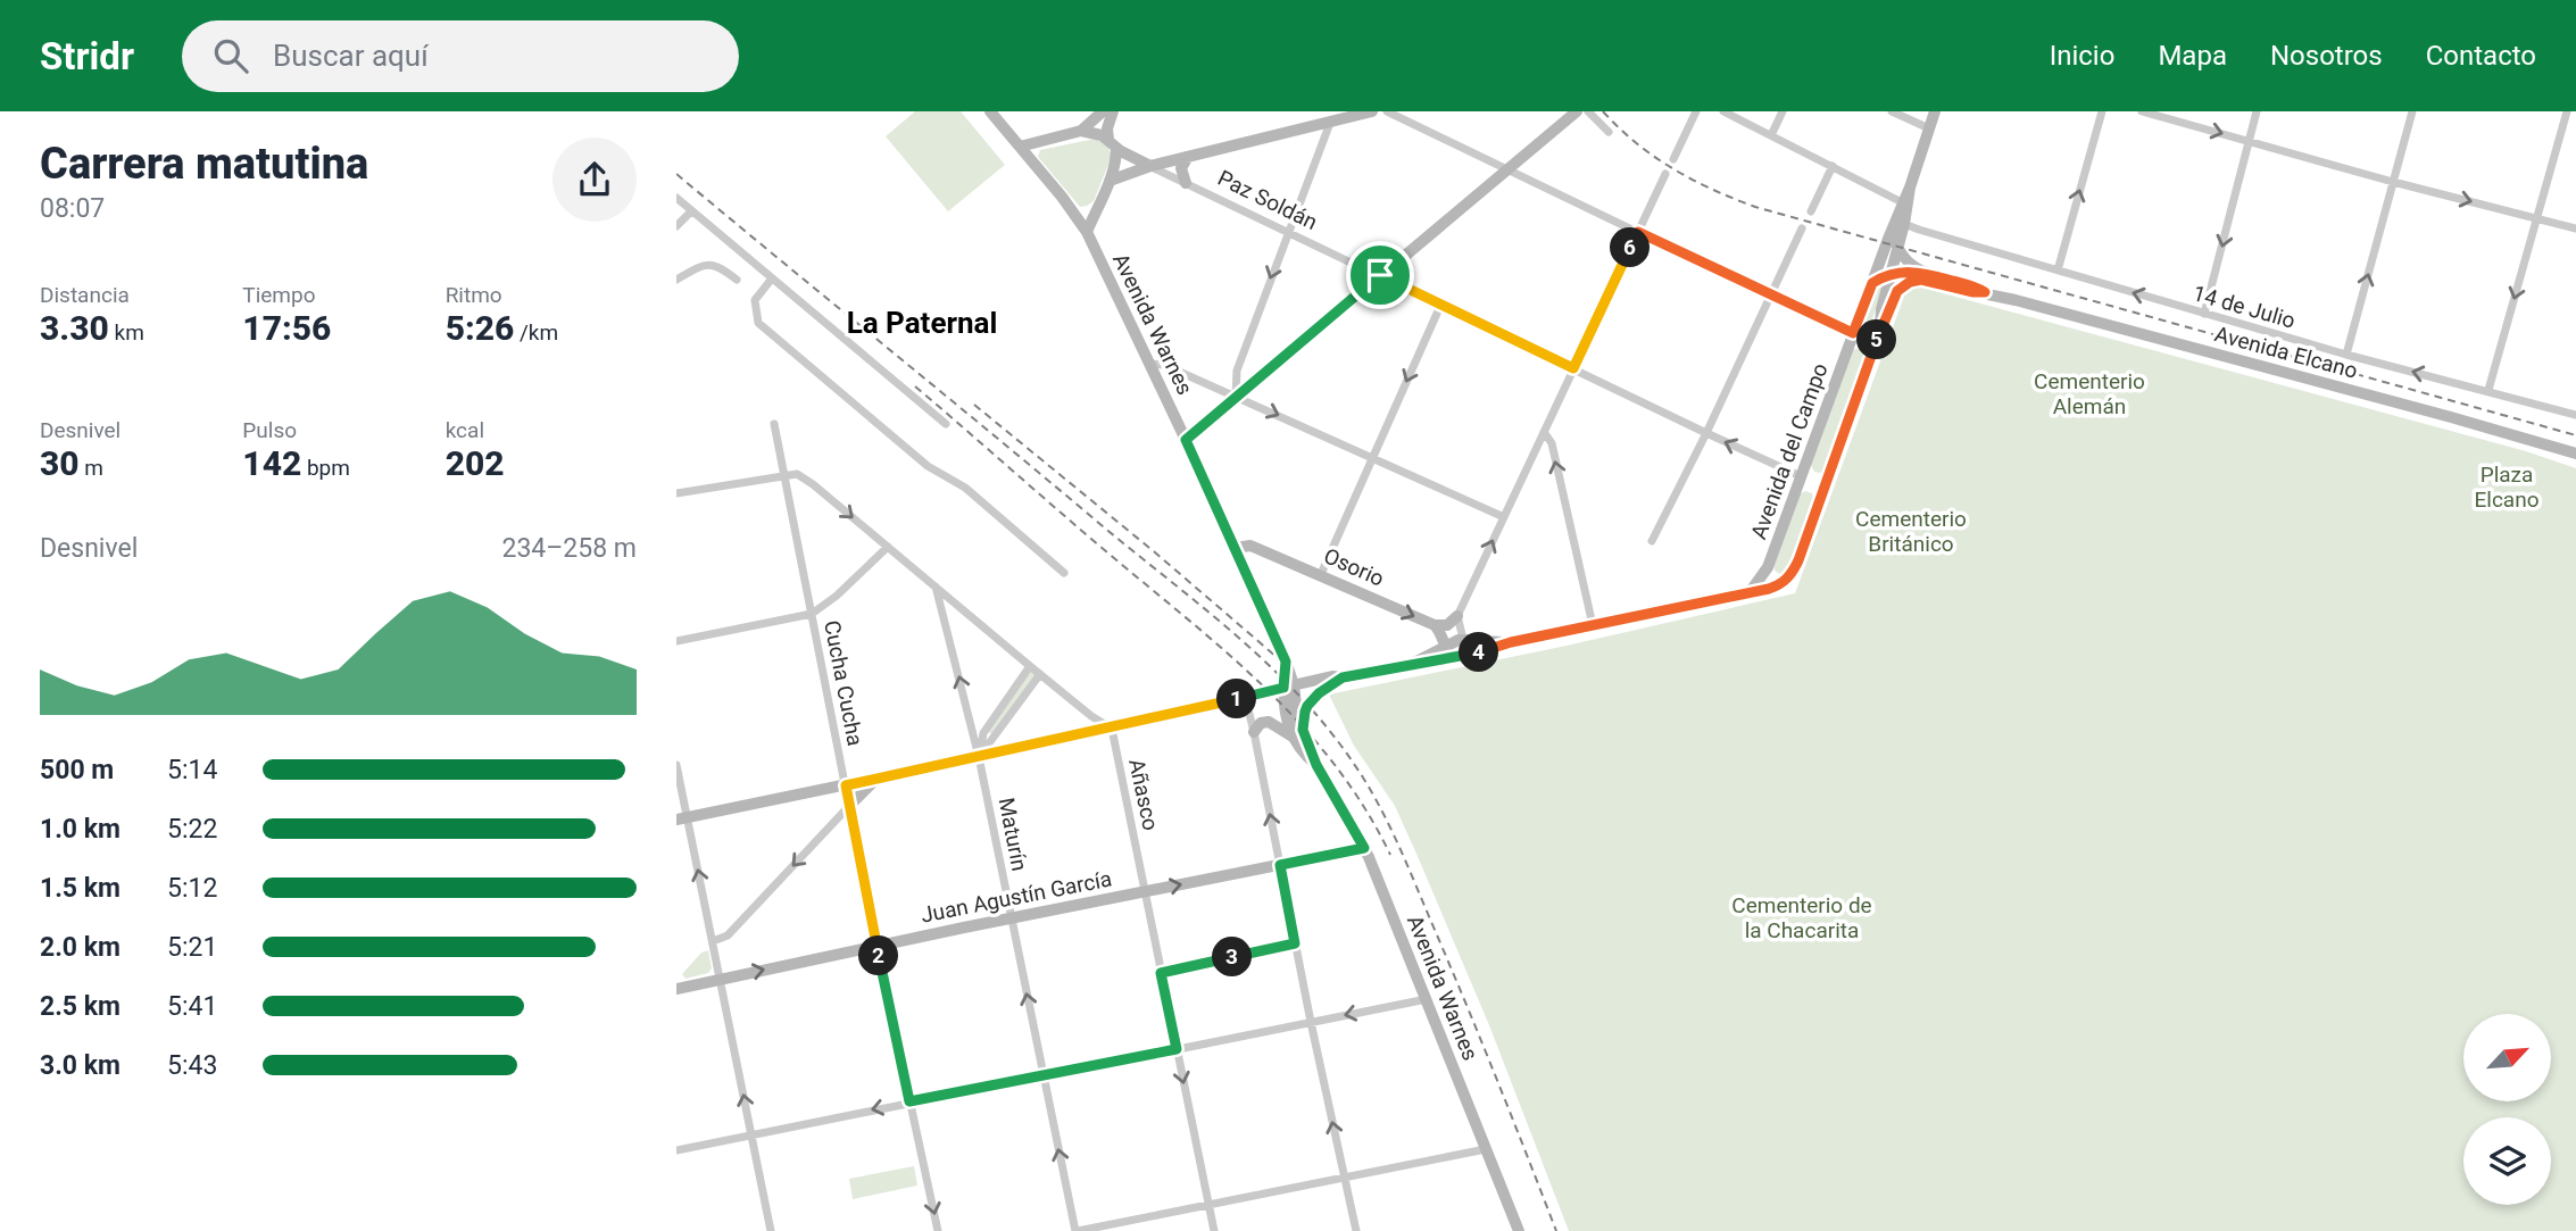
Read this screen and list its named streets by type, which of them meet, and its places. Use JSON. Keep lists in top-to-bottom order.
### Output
{
  "streets": {
    "main road": [
      "Paz Soldán",
      "Avenida Warnes",
      "Avenida Elcano",
      "Avenida del Campo",
      "Osorio",
      "Juan Agustín García"
    ],
    "street": [
      "14 de Julio",
      "Cucha Cucha",
      "Añasco",
      "Maturín"
    ]
  },
  "crossings": [
    ["Paz Soldán", "Avenida del Campo"],
    ["14 de Julio", "Avenida del Campo"],
    ["Avenida Warnes", "Osorio"],
    ["Avenida Warnes", "Juan Agustín García"],
    ["Avenida Elcano", "Avenida del Campo"],
    ["Cucha Cucha", "Juan Agustín García"],
    ["Añasco", "Juan Agustín García"],
    ["Maturín", "Juan Agustín García"]
  ],
  "one_way": [
    "14 de Julio",
    "Osorio",
    "Maturín",
    "Juan Agustín García"
  ],
  "districts": ["La Paternal"],
  "parks": [
    "Cementerio Alemán",
    "Plaza Elcano",
    "Cementerio Británico",
    "Cementerio de la Chacarita"
  ],
  "north": "top right",
  "page": {
    "header": "Stridr",
    "search": "Buscar aquí",
    "nav": [
      "Inicio",
      "Mapa",
      "Nosotros",
      "Contacto"
    ],
    "heading": ["Carrera matutina", "08:07"],
    "pins": [
      "6",
      "5",
      "4",
      "1",
      "2",
      "3"
    ],
    "stats": [
      ["Distancia", "3.30 km"],
      ["Tiempo", "17:56"],
      ["Ritmo", "5:26 /km"],
      ["Desnivel", "30 m"],
      ["Pulso", "142 bpm"],
      ["kcal", "202"]
    ],
    "chart": ["Desnivel", "234–258 m"],
    "list": [
      {
        "name": "500 m",
        "note": "5:14"
      },
      {
        "name": "1.0 km",
        "note": "5:22"
      },
      {
        "name": "1.5 km",
        "note": "5:12"
      },
      {
        "name": "2.0 km",
        "note": "5:21"
      },
      {
        "name": "2.5 km",
        "note": "5:41"
      },
      {
        "name": "3.0 km",
        "note": "5:43"
      }
    ]
  }
}
